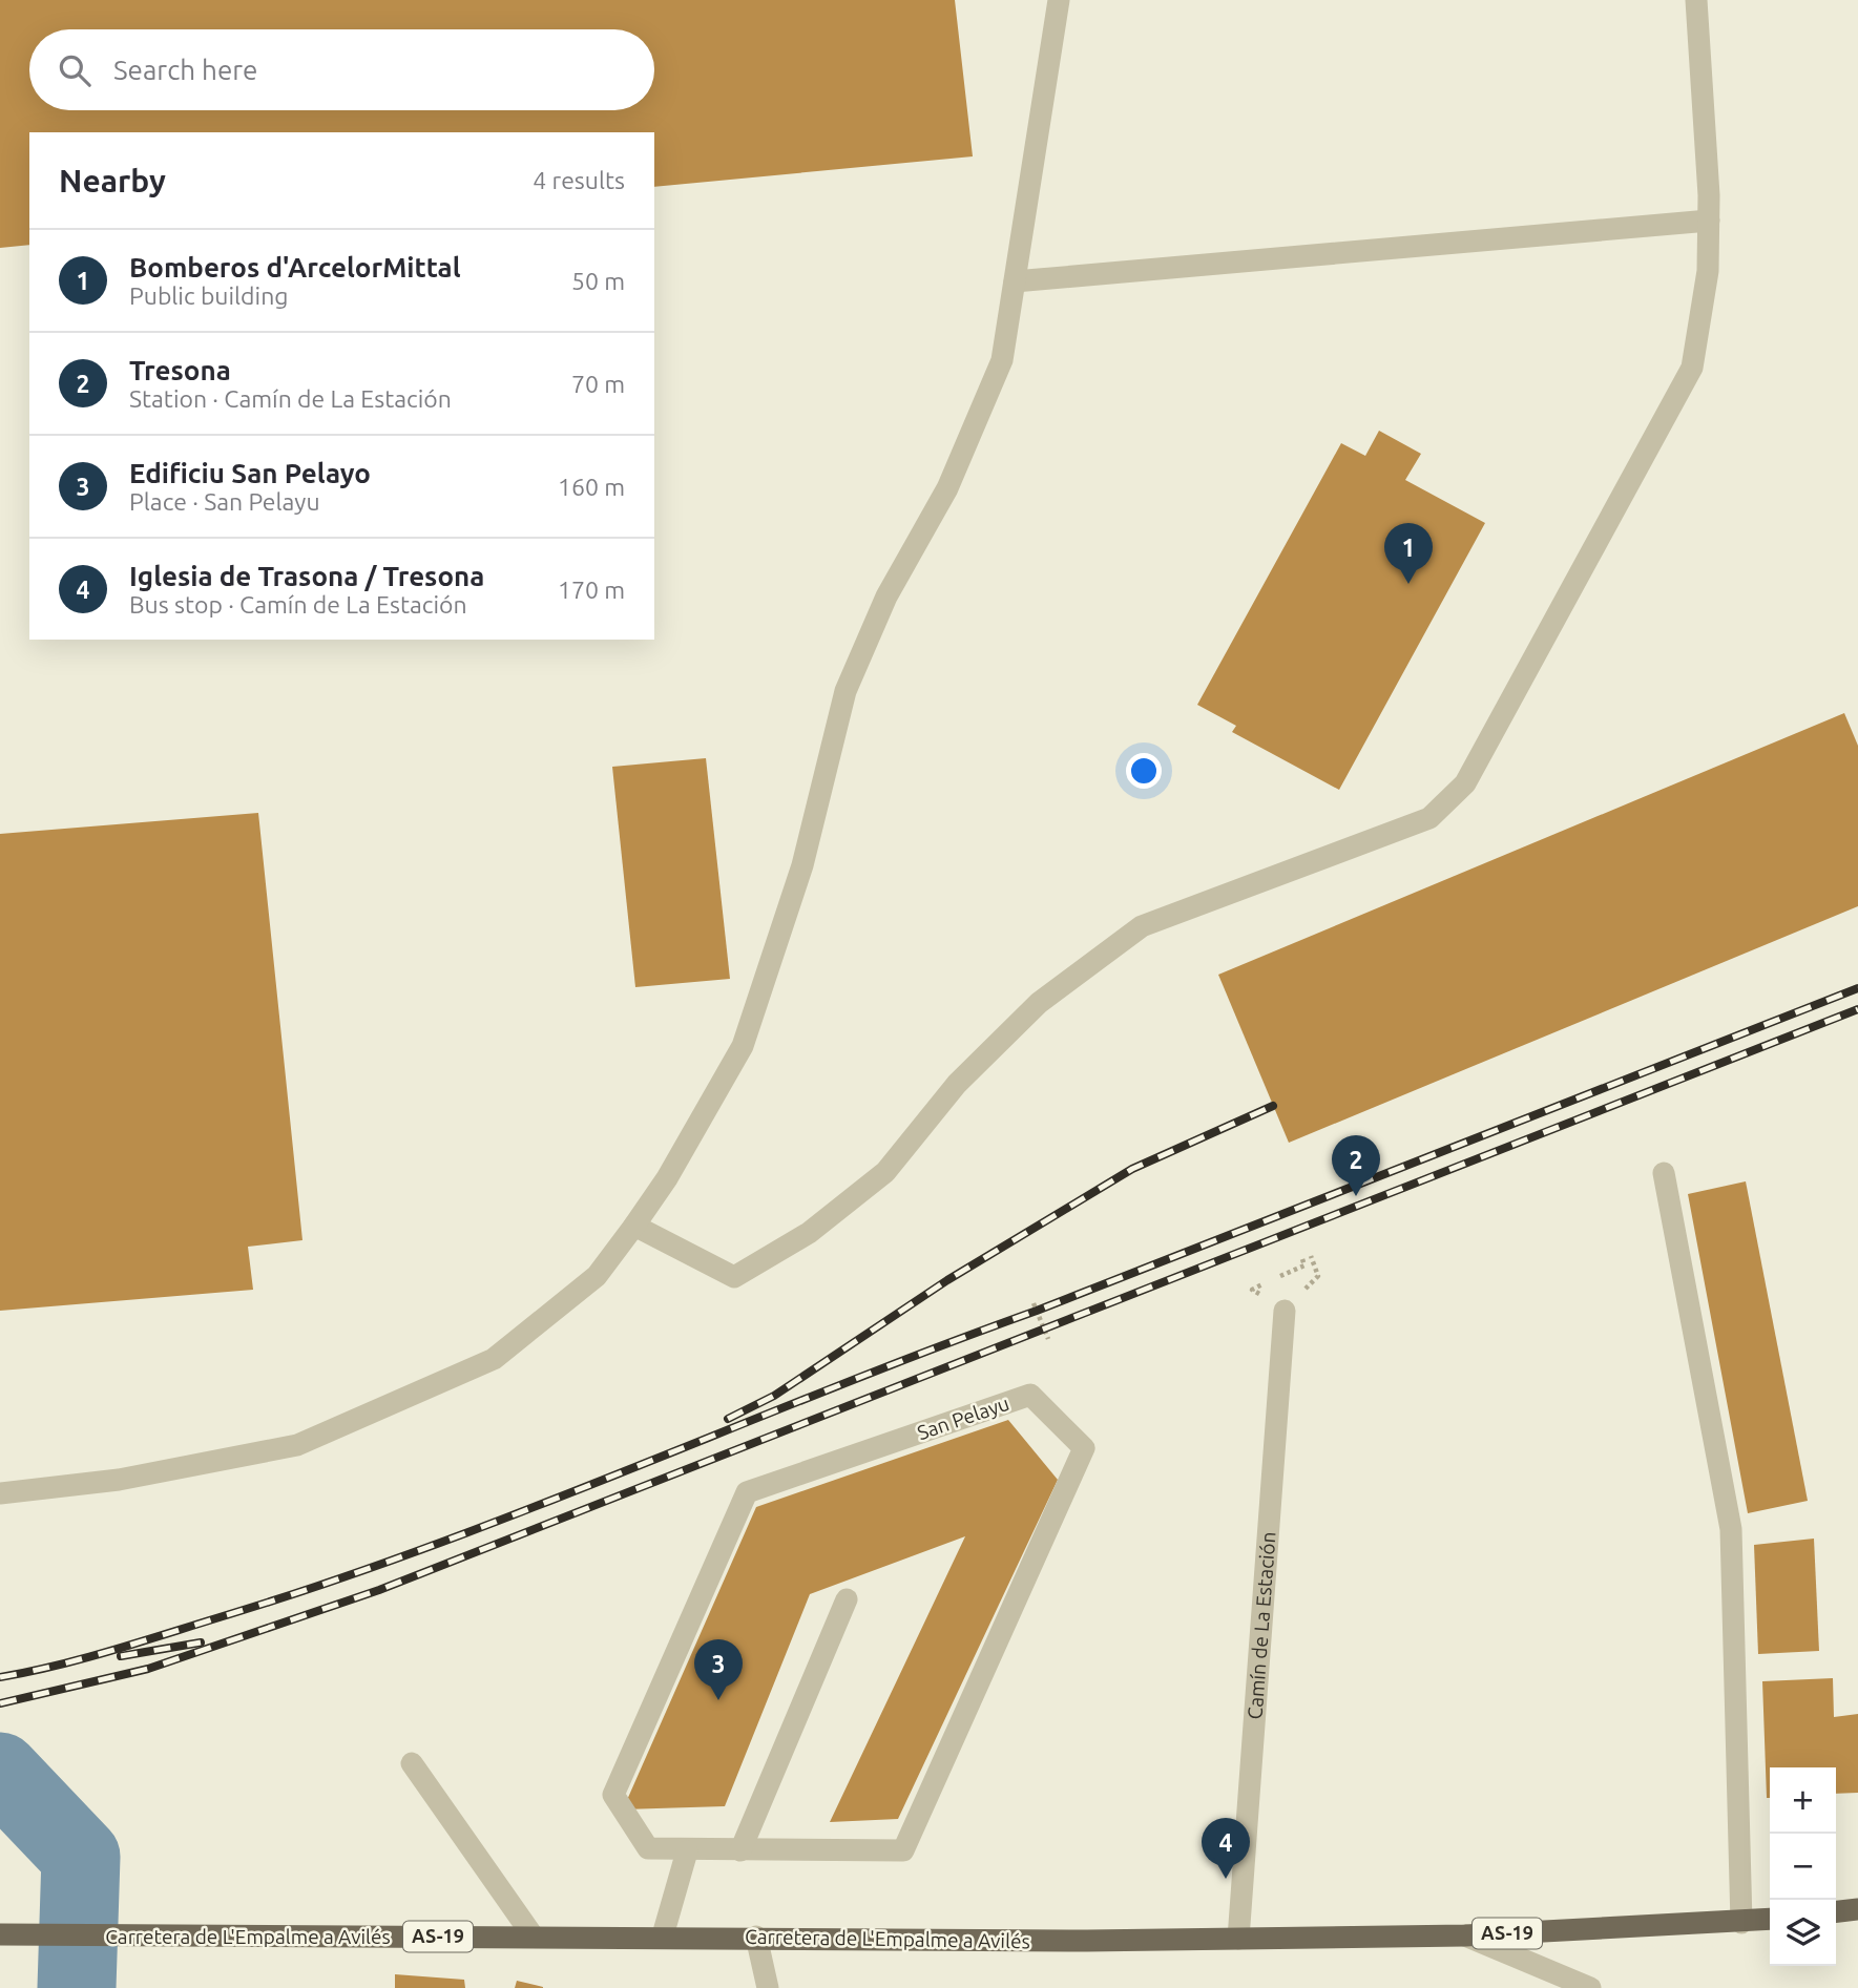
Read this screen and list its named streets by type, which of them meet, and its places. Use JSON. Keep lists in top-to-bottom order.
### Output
{
  "streets": {
    "main road": ["AS-19", "Carretera de L'Empalme a Avilés"],
    "street": ["San Pelayu", "Camín de La Estación"]
  },
  "crossings": [
    ["Camín de La Estación", "Carretera de L'Empalme a Avilés"]
  ],
  "page": {
    "search": "Search here",
    "heading": ["Nearby", "4 results"],
    "list": [
      {
        "mark": "1",
        "name": "Bomberos d'ArcelorMittal",
        "note": "Public building",
        "value": "50 m"
      },
      {
        "mark": "2",
        "name": "Tresona",
        "note": "Station · Camín de La Estación",
        "value": "70 m"
      },
      {
        "mark": "3",
        "name": "Edificiu San Pelayo",
        "note": "Place · San Pelayu",
        "value": "160 m"
      },
      {
        "mark": "4",
        "name": "Iglesia de Trasona / Tresona",
        "note": "Bus stop · Camín de La Estación",
        "value": "170 m"
      }
    ],
    "pins": [
      "1",
      "2",
      "3",
      "4"
    ],
    "map_buttons": ["+", "−"]
  }
}
